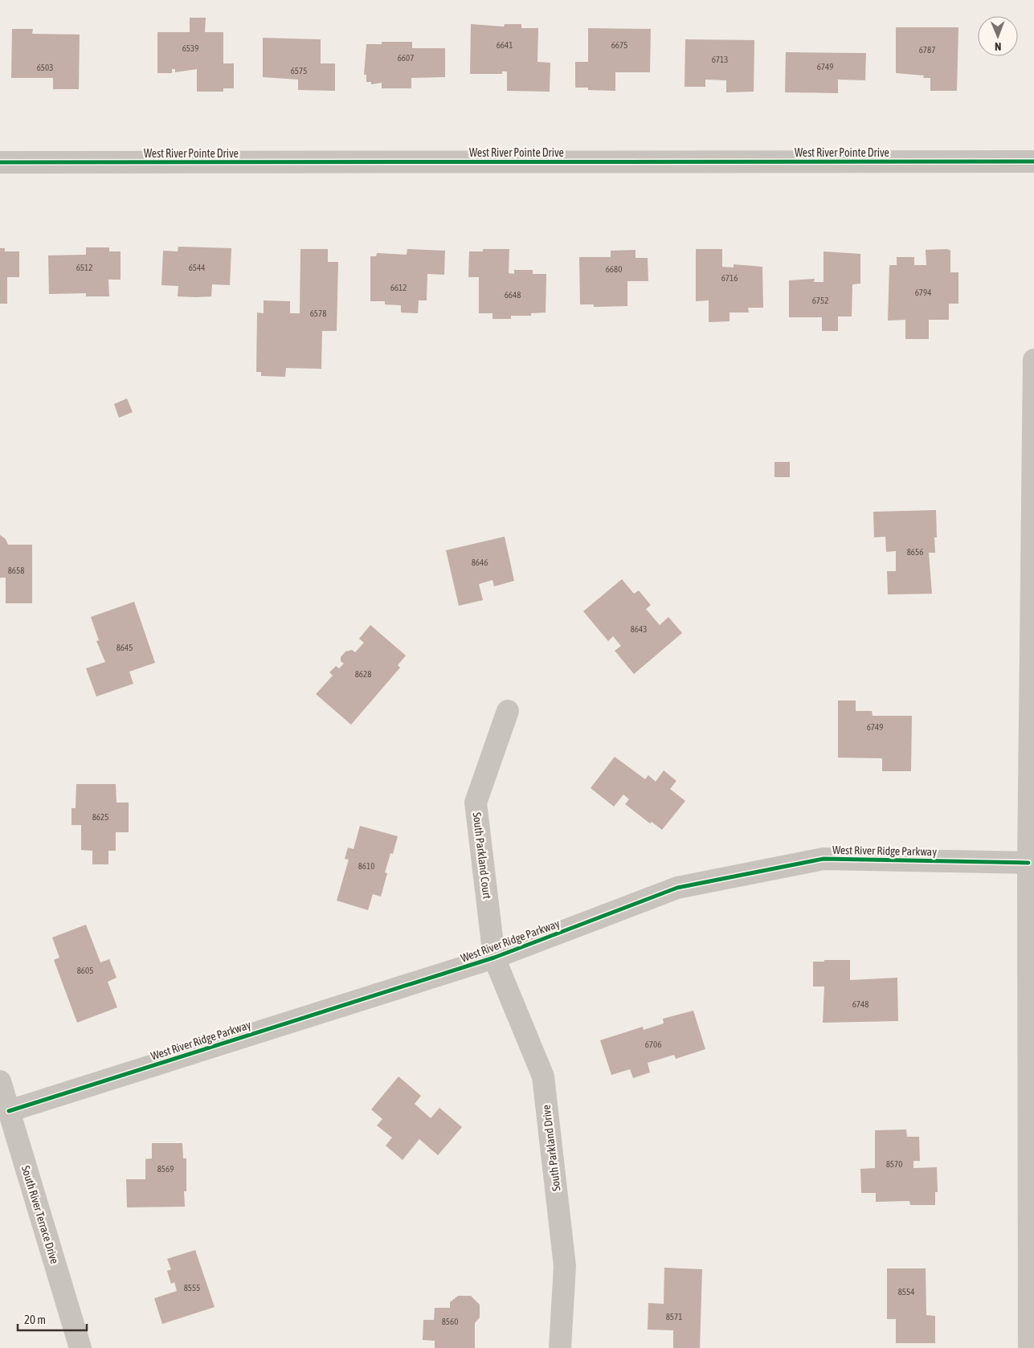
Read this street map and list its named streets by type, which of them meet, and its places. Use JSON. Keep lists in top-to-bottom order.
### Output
{
  "streets": {
    "street": [
      "West River Pointe Drive",
      "West River Ridge Parkway",
      "South Parkland Court",
      "South Parkland Drive",
      "South River Terrace Drive"
    ]
  },
  "crossings": [
    ["West River Ridge Parkway", "South Parkland Court"],
    ["West River Ridge Parkway", "South Parkland Drive"],
    ["West River Ridge Parkway", "South River Terrace Drive"],
    ["South Parkland Court", "South Parkland Drive"]
  ],
  "house_numbers": [
    "6641",
    "6675",
    "6539",
    "6787",
    "6607",
    "6713",
    "6749",
    "6503",
    "6575",
    "6512",
    "6544",
    "6680",
    "6716",
    "6612",
    "6794",
    "6648",
    "6752",
    "6578",
    "8656",
    "8646",
    "8658",
    "8643",
    "8645",
    "8628",
    "6749",
    "8625",
    "8610",
    "8605",
    "6748",
    "6706",
    "8570",
    "8569",
    "8555",
    "8554",
    "8571",
    "8560"
  ],
  "scale_bar": "20 m",
  "north": "bottom"
}
